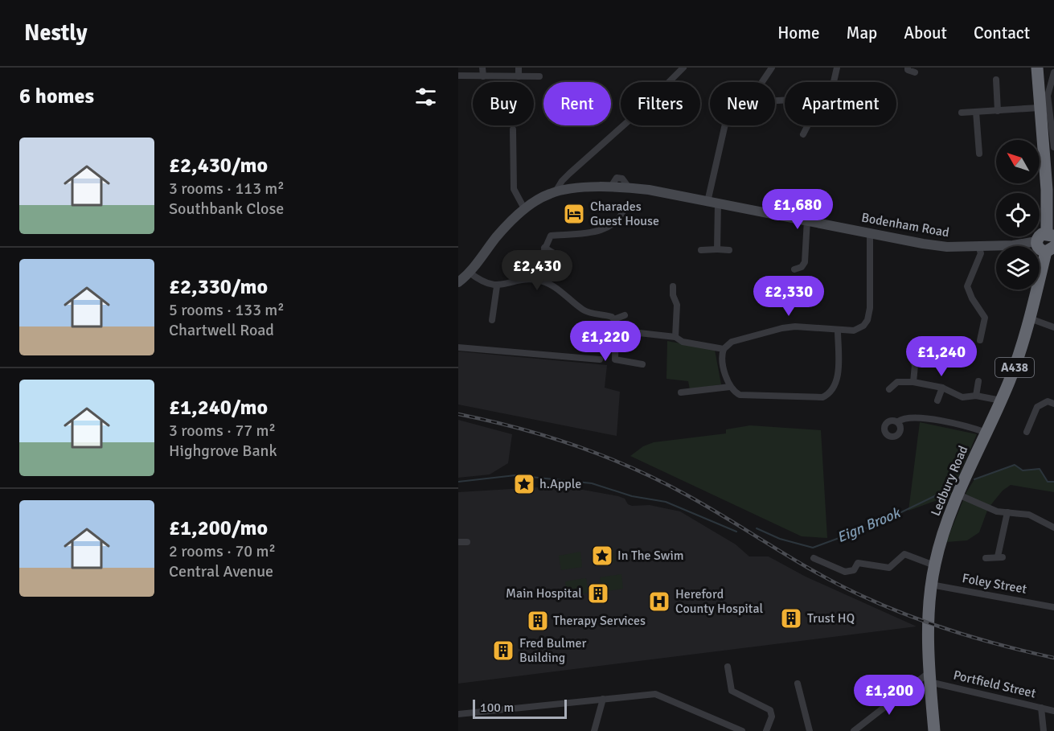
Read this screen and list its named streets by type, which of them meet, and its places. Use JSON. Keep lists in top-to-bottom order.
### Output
{
  "streets": {
    "highway": ["A438", "Ledbury Road"],
    "street": ["Bodenham Road", "Foley Street", "Portfield Street"]
  },
  "crossings": [
    ["Ledbury Road", "Foley Street"],
    ["Ledbury Road", "Portfield Street"]
  ],
  "water": ["Eign Brook"],
  "places": {
    "hotel": ["Charades Guest House"],
    "place": ["h.Apple", "In The Swim"],
    "building": [
      "Main Hospital",
      "Trust HQ",
      "Therapy Services",
      "Fred Bulmer Building"
    ],
    "hospital": ["Hereford County Hospital"]
  },
  "scale_bar": "100 m",
  "north": "top left",
  "page": {
    "header": "Nestly",
    "nav": [
      "Home",
      "Map",
      "About",
      "Contact"
    ],
    "heading": "6 homes",
    "chip": [
      "Buy",
      "Rent",
      "Filters",
      "New",
      "Apartment"
    ],
    "list": [
      {
        "name": "£2,430/mo",
        "note": "3 rooms · 113 m² · Southbank Close"
      },
      {
        "name": "£2,330/mo",
        "note": "5 rooms · 133 m² · Chartwell Road"
      },
      {
        "name": "£1,240/mo",
        "note": "3 rooms · 77 m² · Highgrove Bank"
      },
      {
        "name": "£1,200/mo",
        "note": "2 rooms · 70 m² · Central Avenue"
      }
    ],
    "price": [
      "£1,680",
      "£2,430",
      "£2,330",
      "£1,220",
      "£1,240",
      "£1,200"
    ],
    "scale": "100 m"
  }
}
